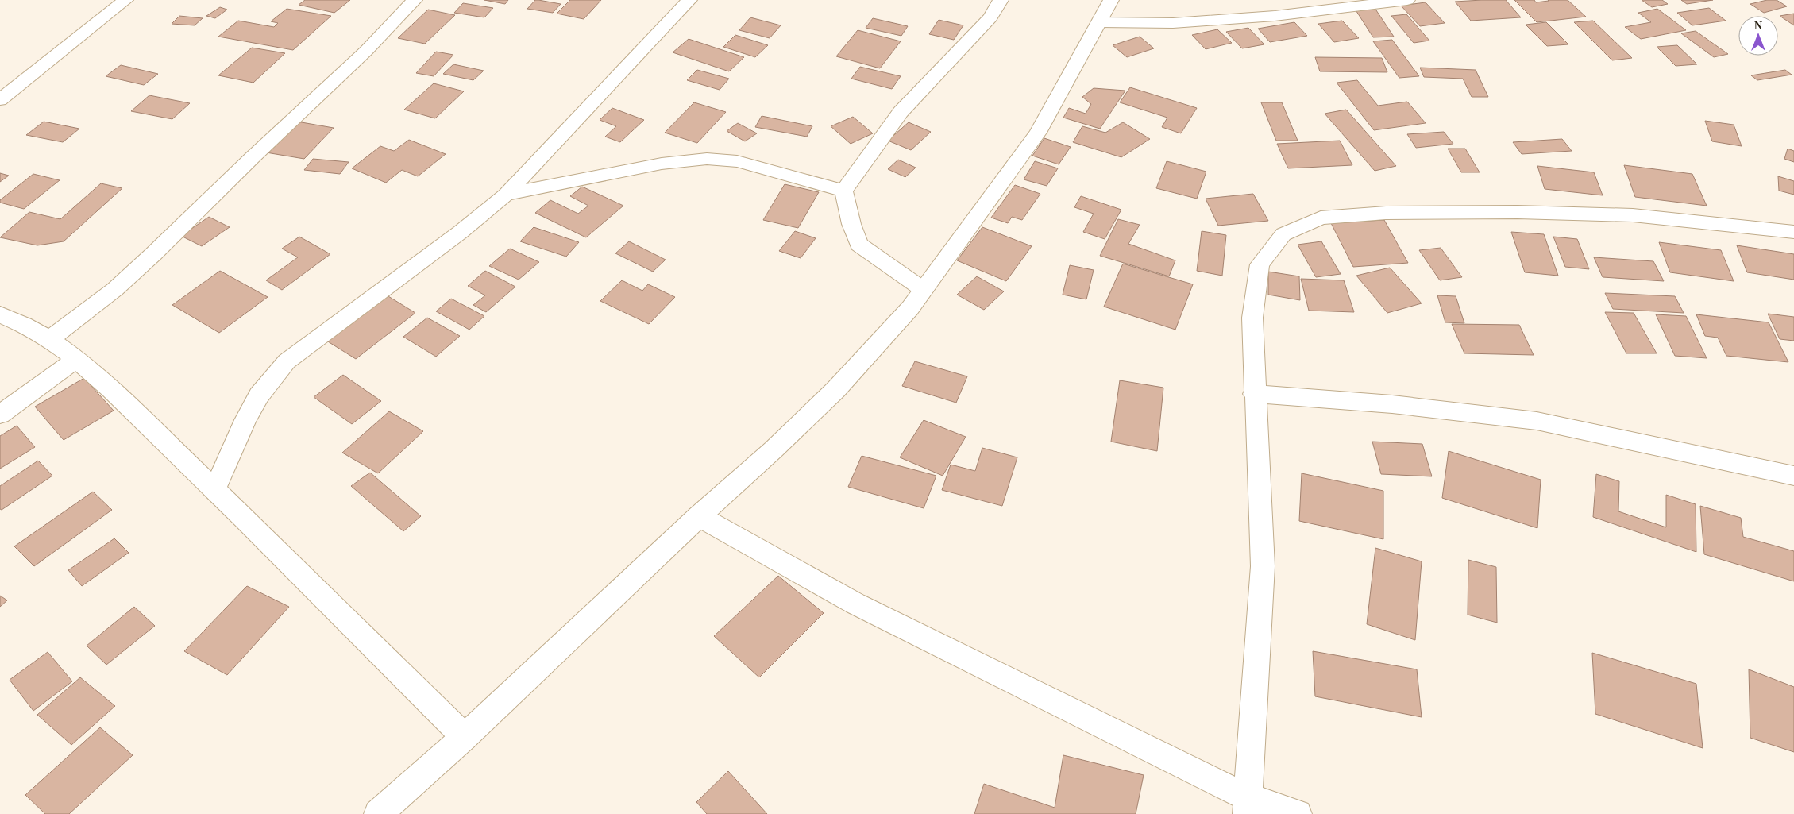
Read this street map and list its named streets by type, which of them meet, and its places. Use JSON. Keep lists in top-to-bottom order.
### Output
{
  "north": "top"
}
